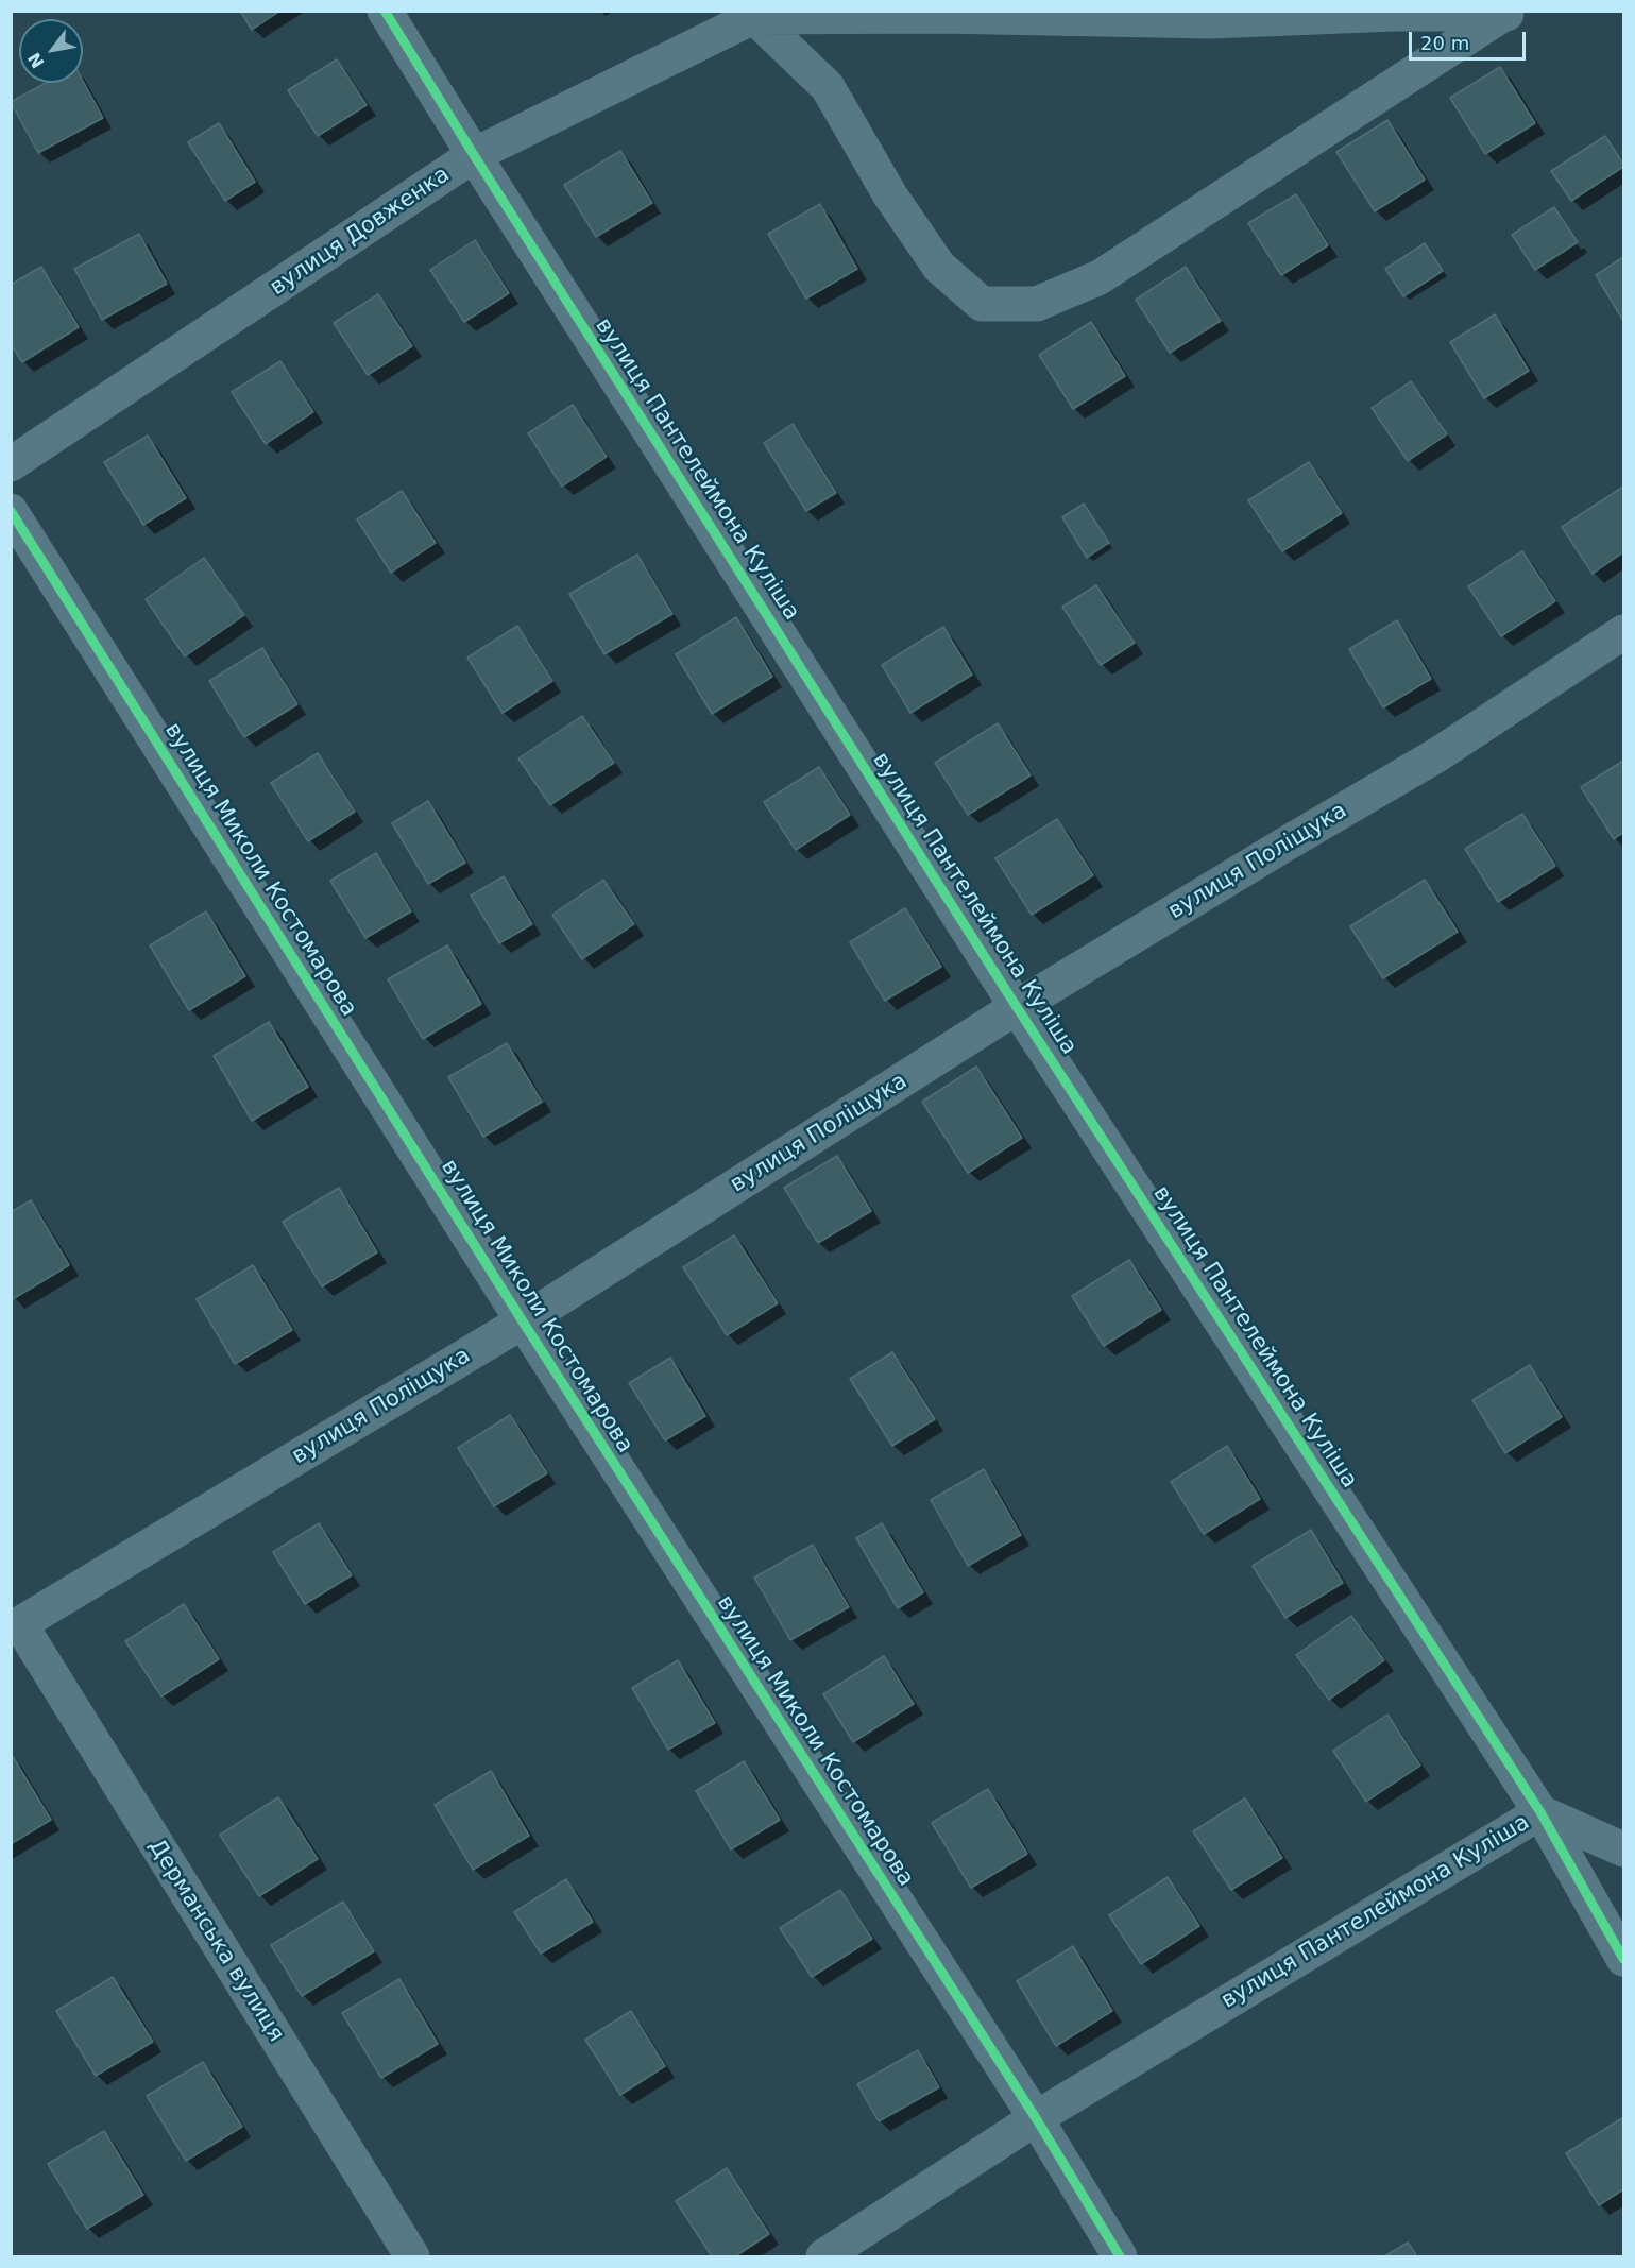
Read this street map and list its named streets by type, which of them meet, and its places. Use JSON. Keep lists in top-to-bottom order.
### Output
{
  "streets": {
    "street": [
      "вулиця Довженка",
      "вулиця Пантелеймона Куліша",
      "вулиця Поліщука",
      "вулиця Миколи Костомарова",
      "Дерманська вулиця"
    ]
  },
  "crossings": [
    ["вулиця Довженка", "вулиця Пантелеймона Куліша"],
    ["вулиця Пантелеймона Куліша", "вулиця Поліщука"],
    ["вулиця Пантелеймона Куліша", "вулиця Миколи Костомарова"],
    ["вулиця Поліщука", "вулиця Миколи Костомарова"],
    ["вулиця Поліщука", "Дерманська вулиця"]
  ],
  "scale_bar": "20 m",
  "north": "bottom left"
}
